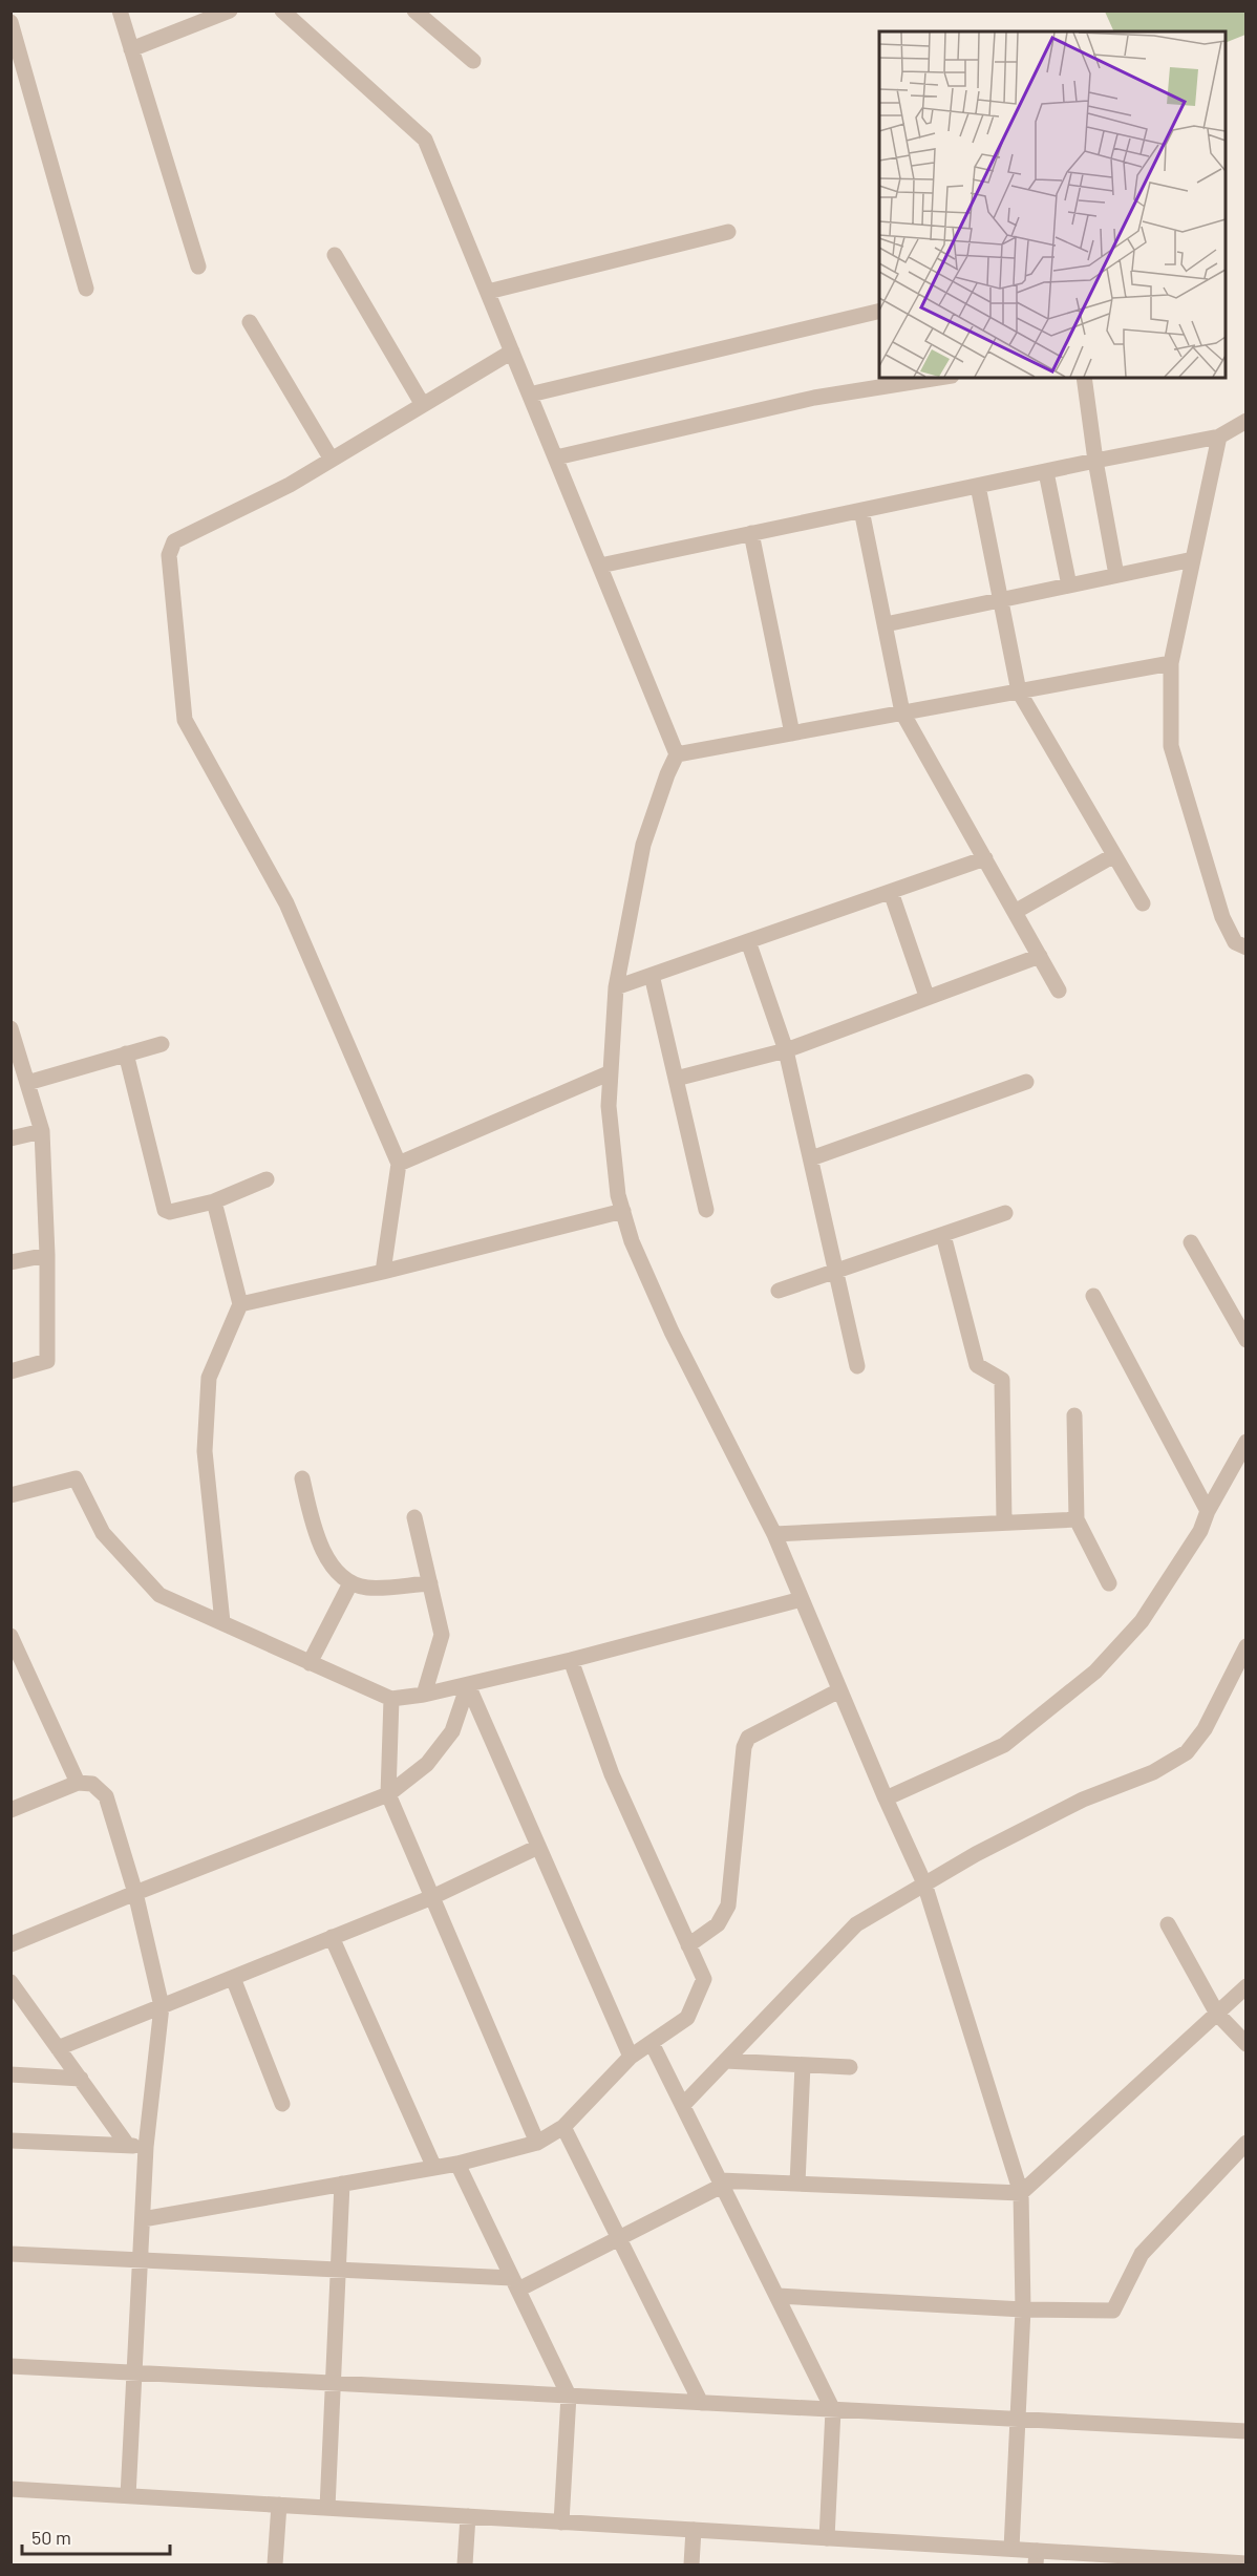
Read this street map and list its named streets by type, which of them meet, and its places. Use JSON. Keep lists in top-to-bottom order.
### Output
{
  "scale_bar": "50 m"
}
